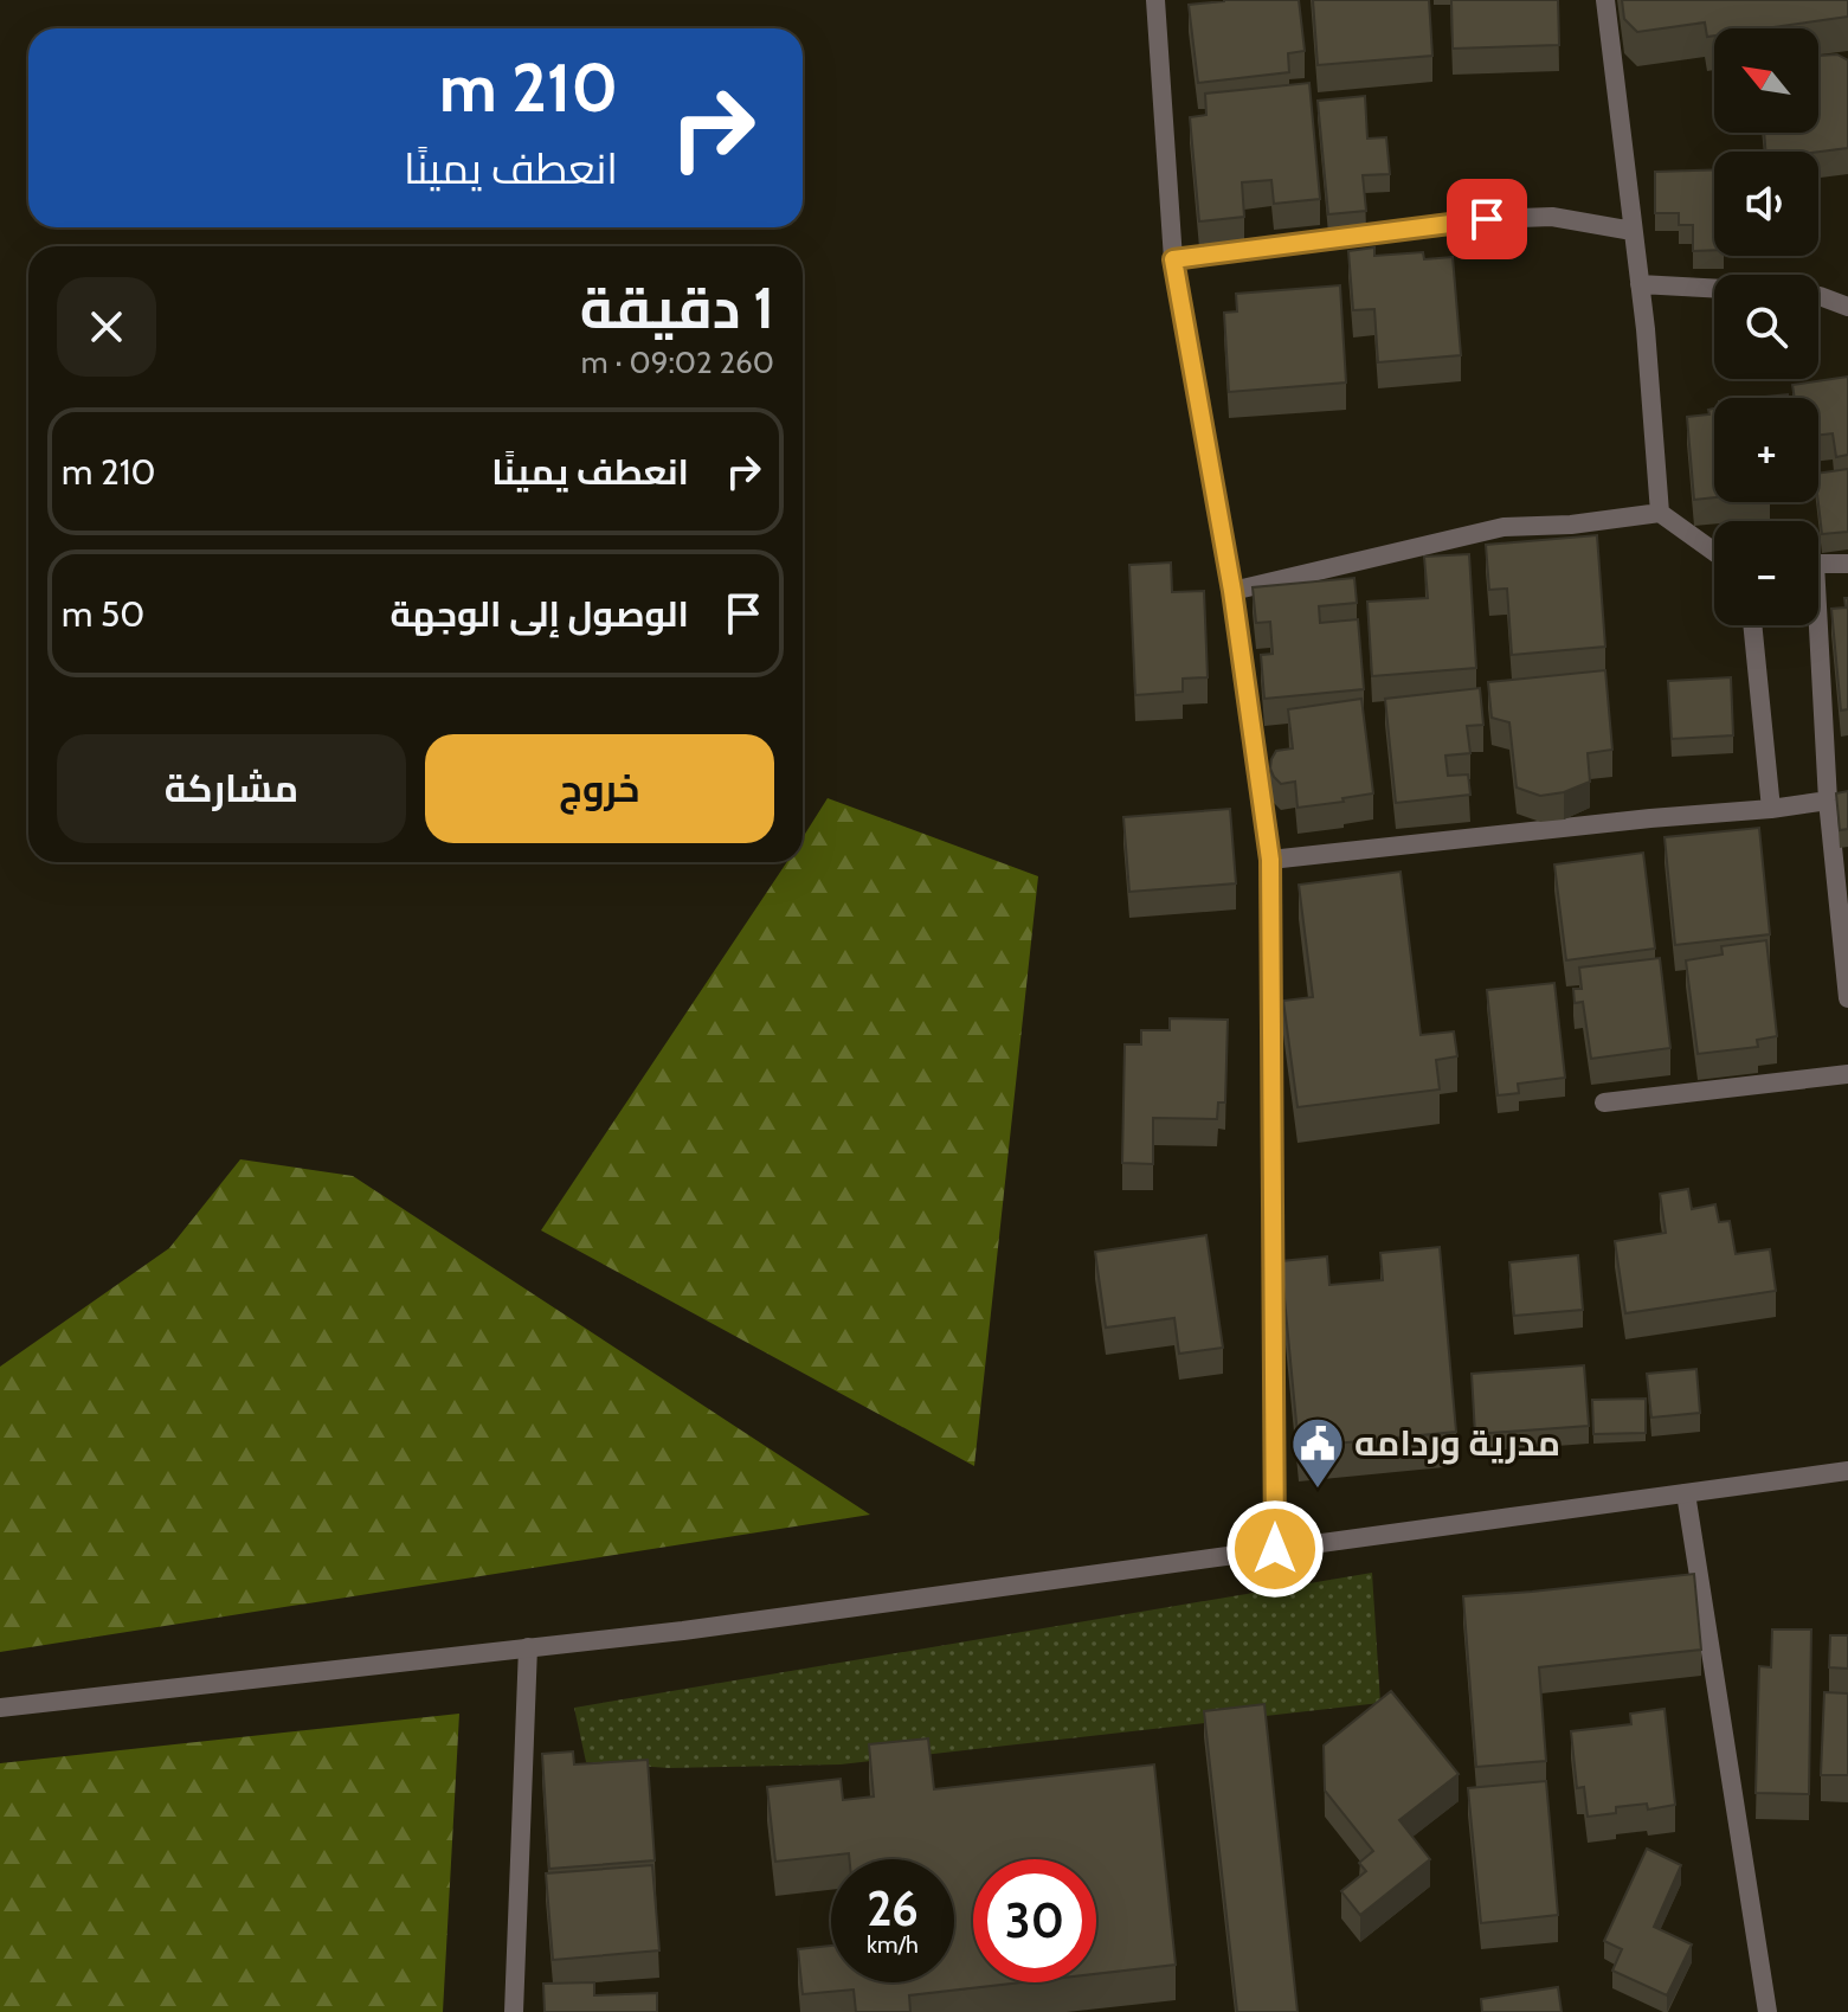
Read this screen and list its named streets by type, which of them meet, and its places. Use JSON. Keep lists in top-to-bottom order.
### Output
{
  "places": {
    "public building": ["مدرية وردامه"]
  },
  "north": "top left",
  "page": {
    "map_buttons": ["+", "−"],
    "turn": ["210 m", "انعطف يمينًا"],
    "heading": ["1 دقيقة", "260 m · 09:02"],
    "list": [
      {
        "name": "انعطف يمينًا",
        "value": "210 m"
      },
      {
        "name": "الوصول إلى الوجهة",
        "value": "50 m"
      }
    ],
    "buttons": ["خروج", "مشاركة"],
    "speed": "26 km/h",
    "limit": "30"
  }
}
